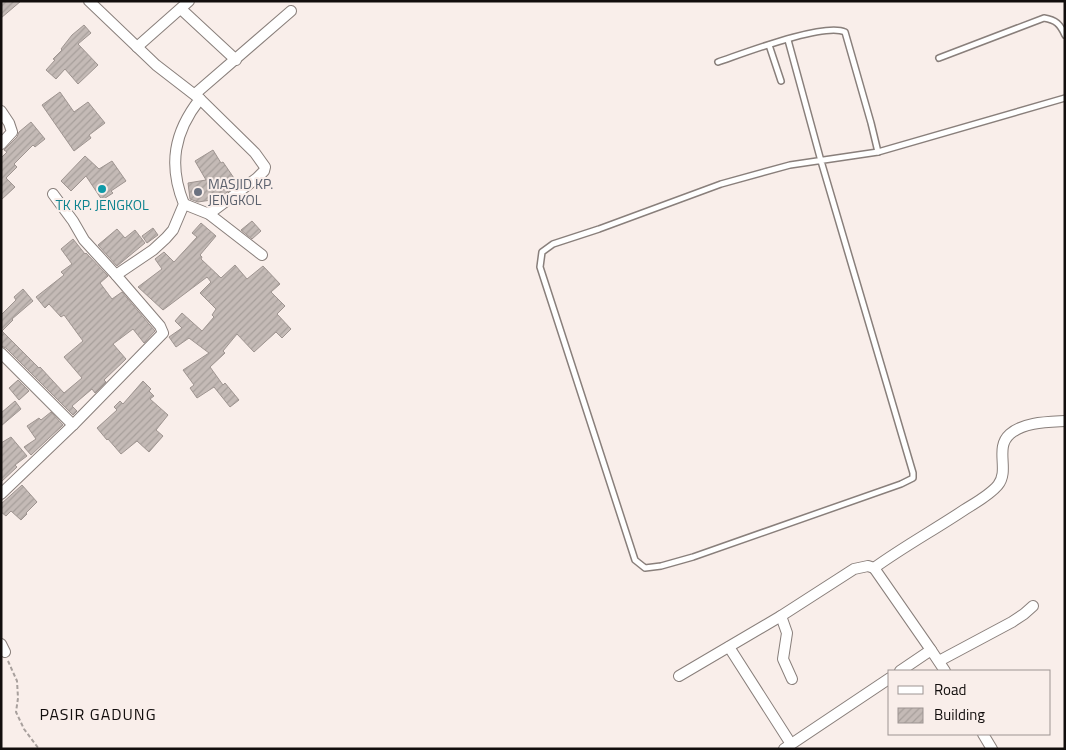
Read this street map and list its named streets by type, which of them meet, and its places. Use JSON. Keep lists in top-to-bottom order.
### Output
{
  "districts": ["PASIR GADUNG"],
  "places": ["TK KP. JENGKOL", "MASJID KP. JENGKOL"],
  "legend": ["Road", "Building"]
}
